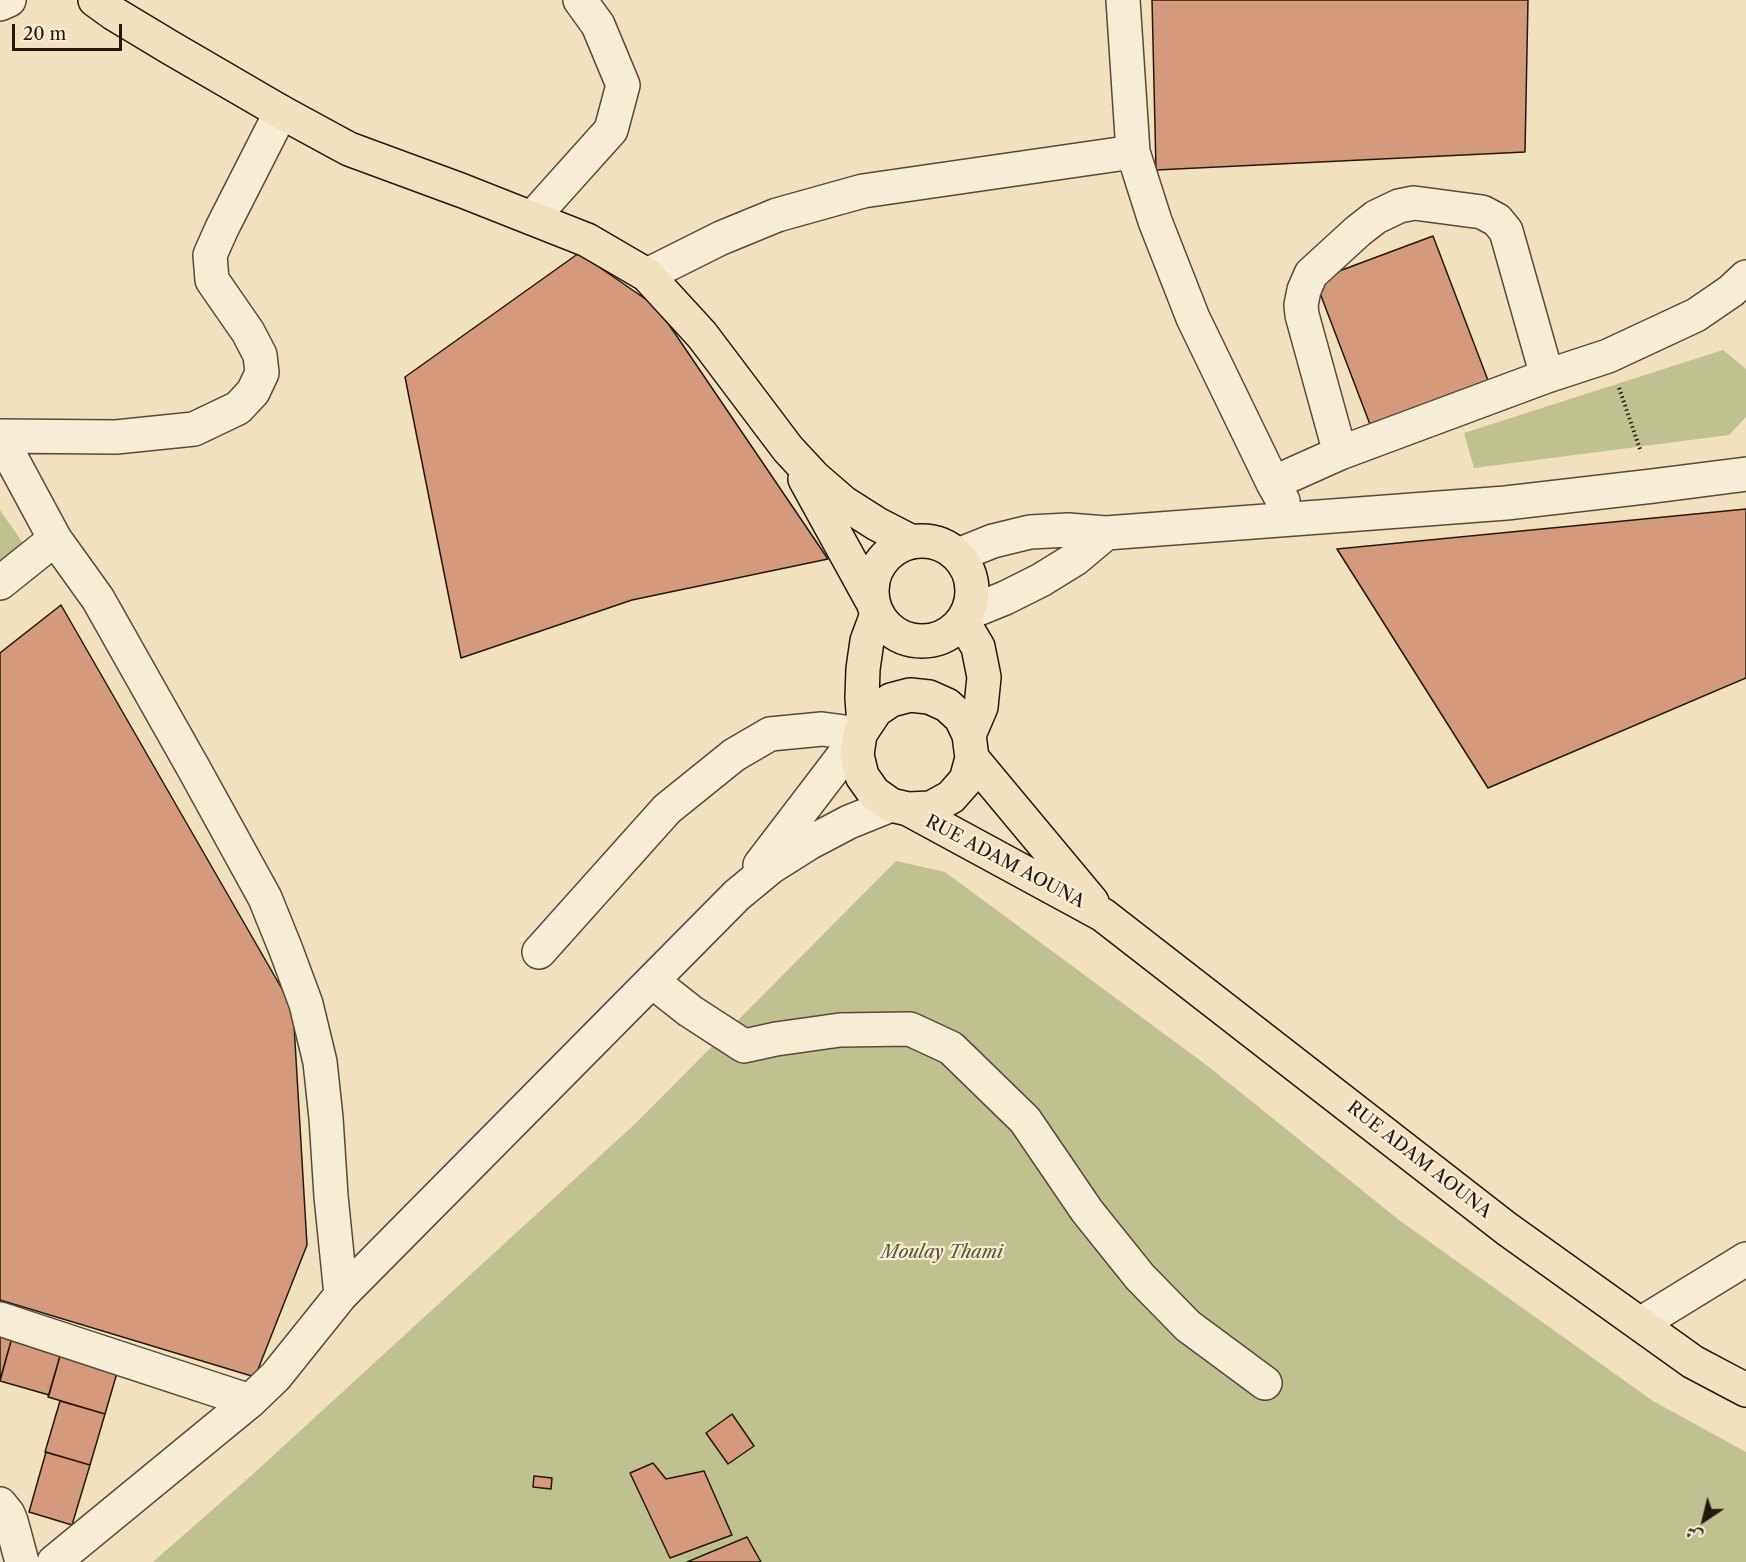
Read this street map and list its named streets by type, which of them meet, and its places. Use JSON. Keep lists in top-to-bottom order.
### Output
{
  "streets": {
    "main road": ["RUE ADAM AOUNA"]
  },
  "parks": ["Moulay Thami"],
  "scale_bar": "20 m",
  "north": "bottom left"
}
